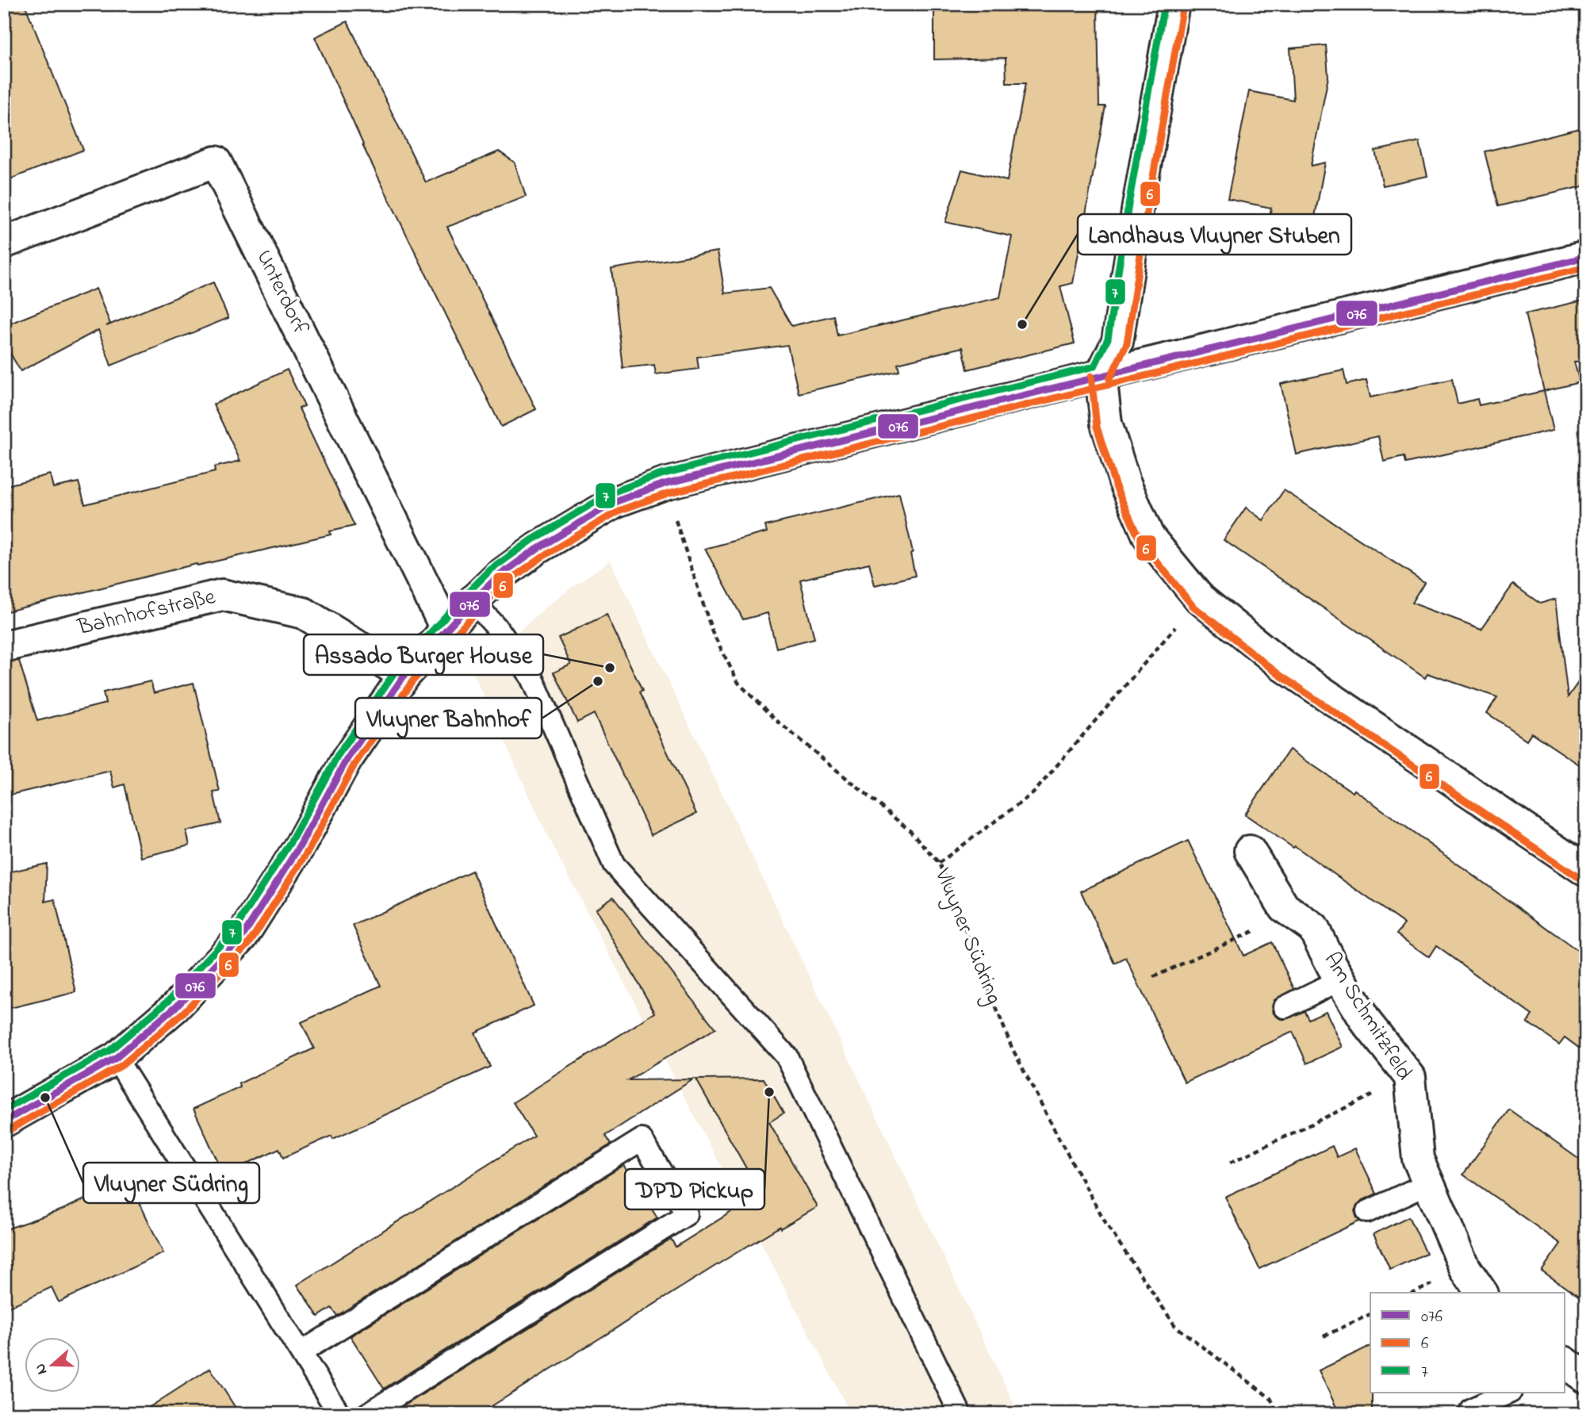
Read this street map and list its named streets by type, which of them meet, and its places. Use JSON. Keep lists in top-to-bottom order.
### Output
{
  "streets": {
    "street": ["Unterdorf", "Bahnhofstraße", "Am Schmitzfeld"],
    "path": ["Vluyner Südring"]
  },
  "places": [
    "Landhaus Vluyner Stuben",
    "Assado Burger House",
    "Vluyner Bahnhof",
    "DPD Pickup",
    "Vluyner Südring"
  ],
  "lines": ["transit line 7", "transit line 6", "transit line 076"],
  "legend": ["076", "6", "7"],
  "north": "left"
}
